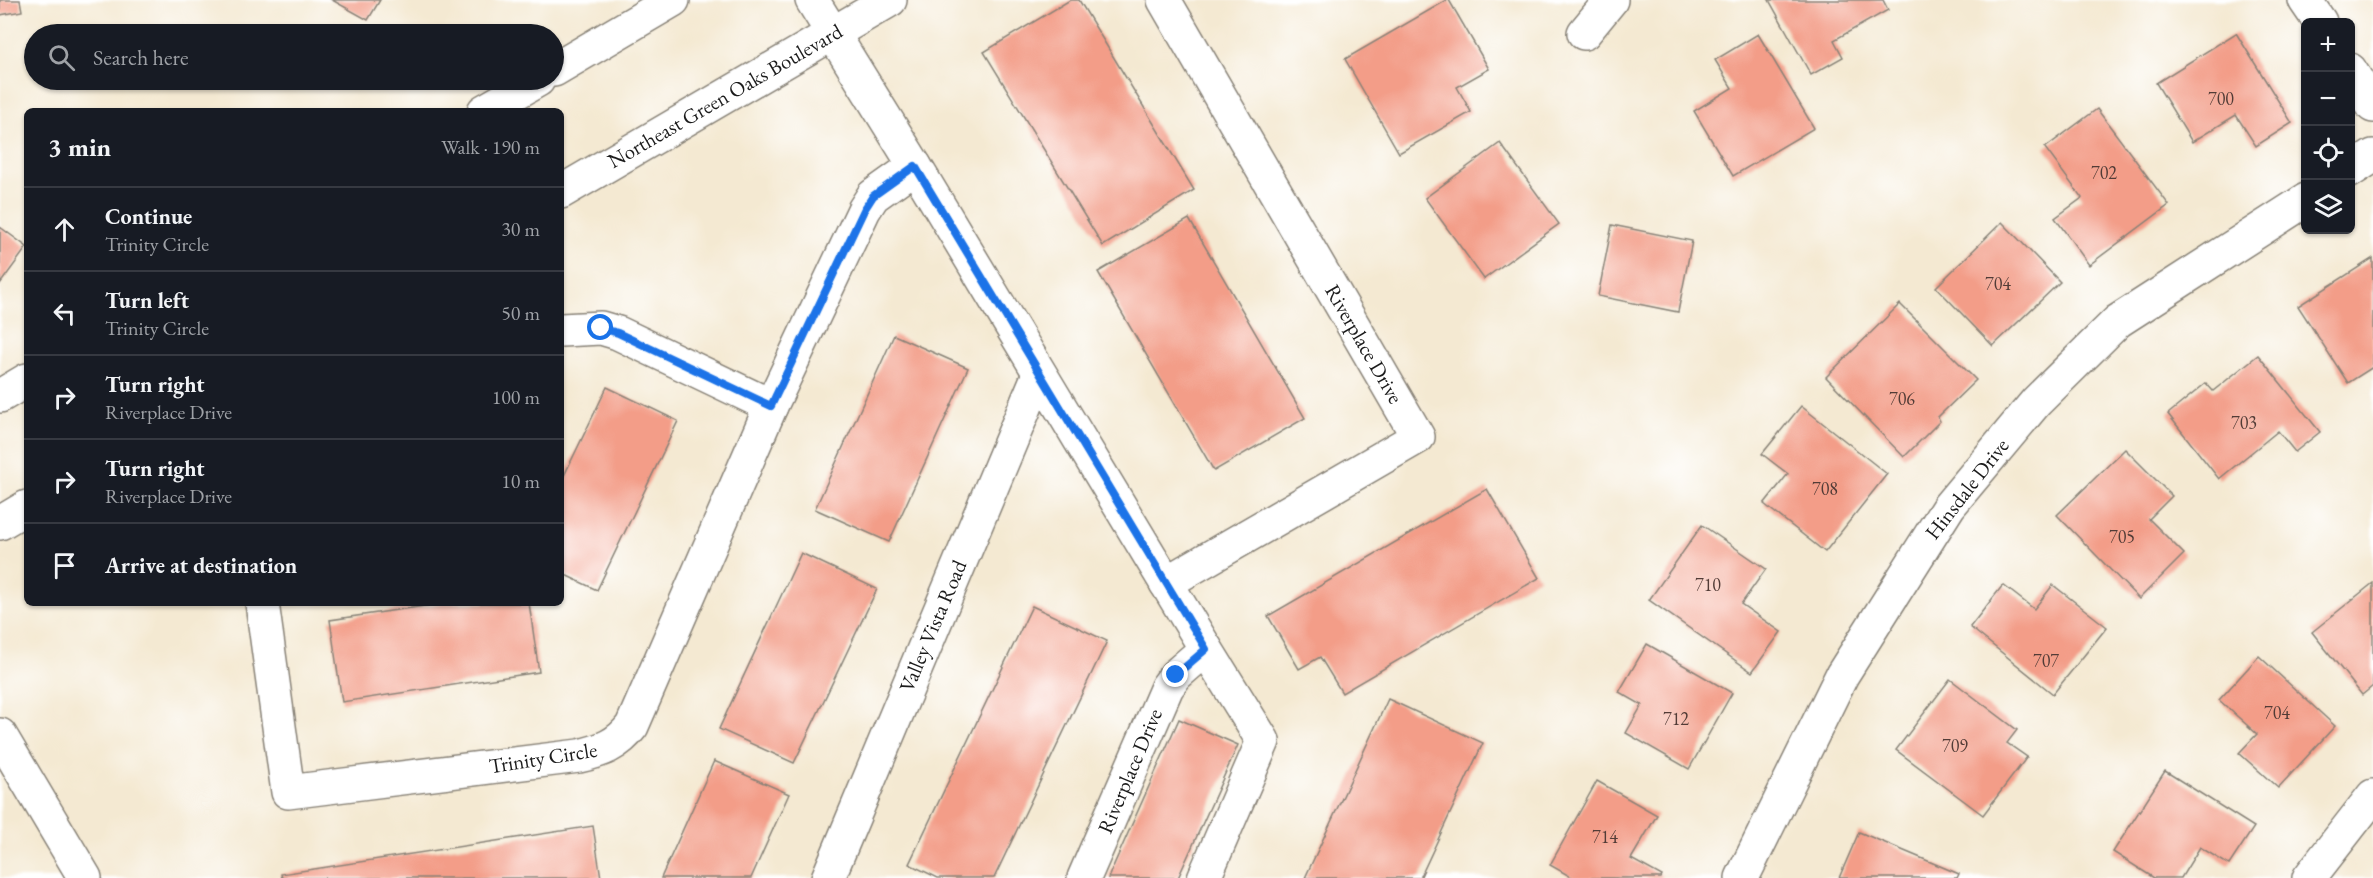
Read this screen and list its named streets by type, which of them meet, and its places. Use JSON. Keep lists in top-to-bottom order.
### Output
{
  "streets": {
    "street": [
      "Northeast Green Oaks Boulevard",
      "Riverplace Drive",
      "Hinsdale Drive",
      "Valley Vista Road",
      "Trinity Circle"
    ]
  },
  "house_numbers": [
    "700",
    "702",
    "704",
    "706",
    "703",
    "708",
    "705",
    "710",
    "707",
    "704",
    "712",
    "709",
    "714"
  ],
  "page": {
    "map_buttons": ["+", "−"],
    "search": "Search here",
    "heading": ["3 min", "Walk · 190 m"],
    "list": [
      ["Continue", "Trinity Circle", "30 m"],
      ["Turn left", "Trinity Circle", "50 m"],
      ["Turn right", "Riverplace Drive", "100 m"],
      ["Turn right", "Riverplace Drive", "10 m"],
      "Arrive at destination"
    ]
  }
}
